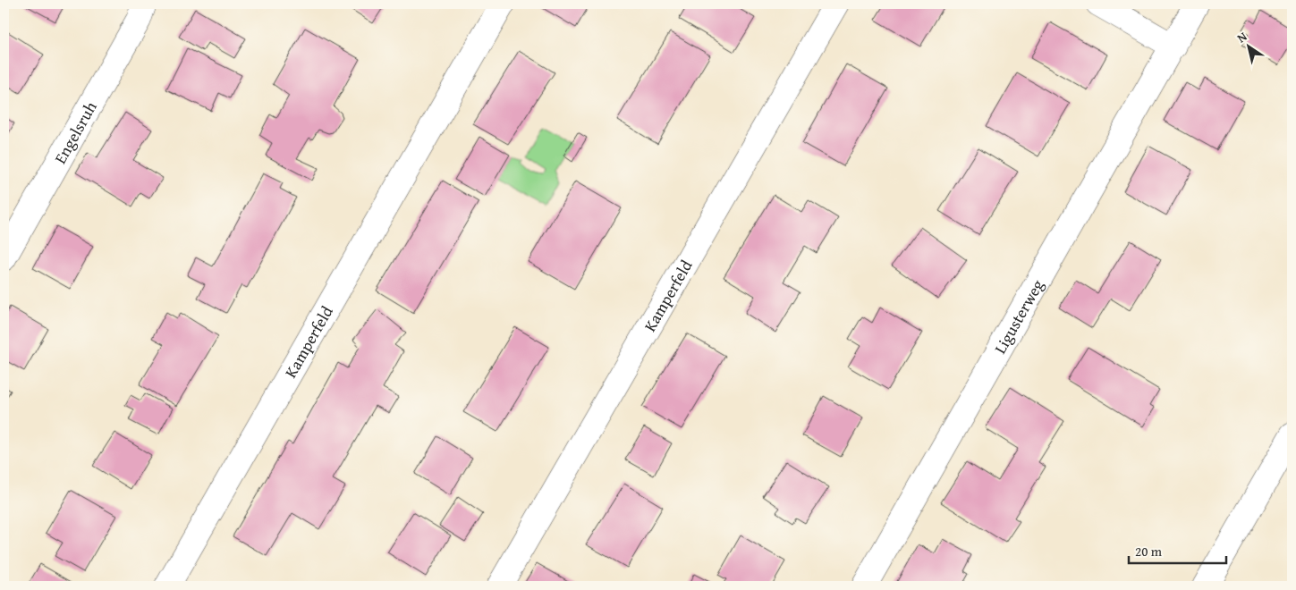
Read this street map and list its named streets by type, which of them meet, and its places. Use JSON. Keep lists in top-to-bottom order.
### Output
{
  "streets": {
    "street": ["Engelsruh", "Kamperfeld", "Ligusterweg"]
  },
  "scale_bar": "20 m",
  "north": "top left"
}
